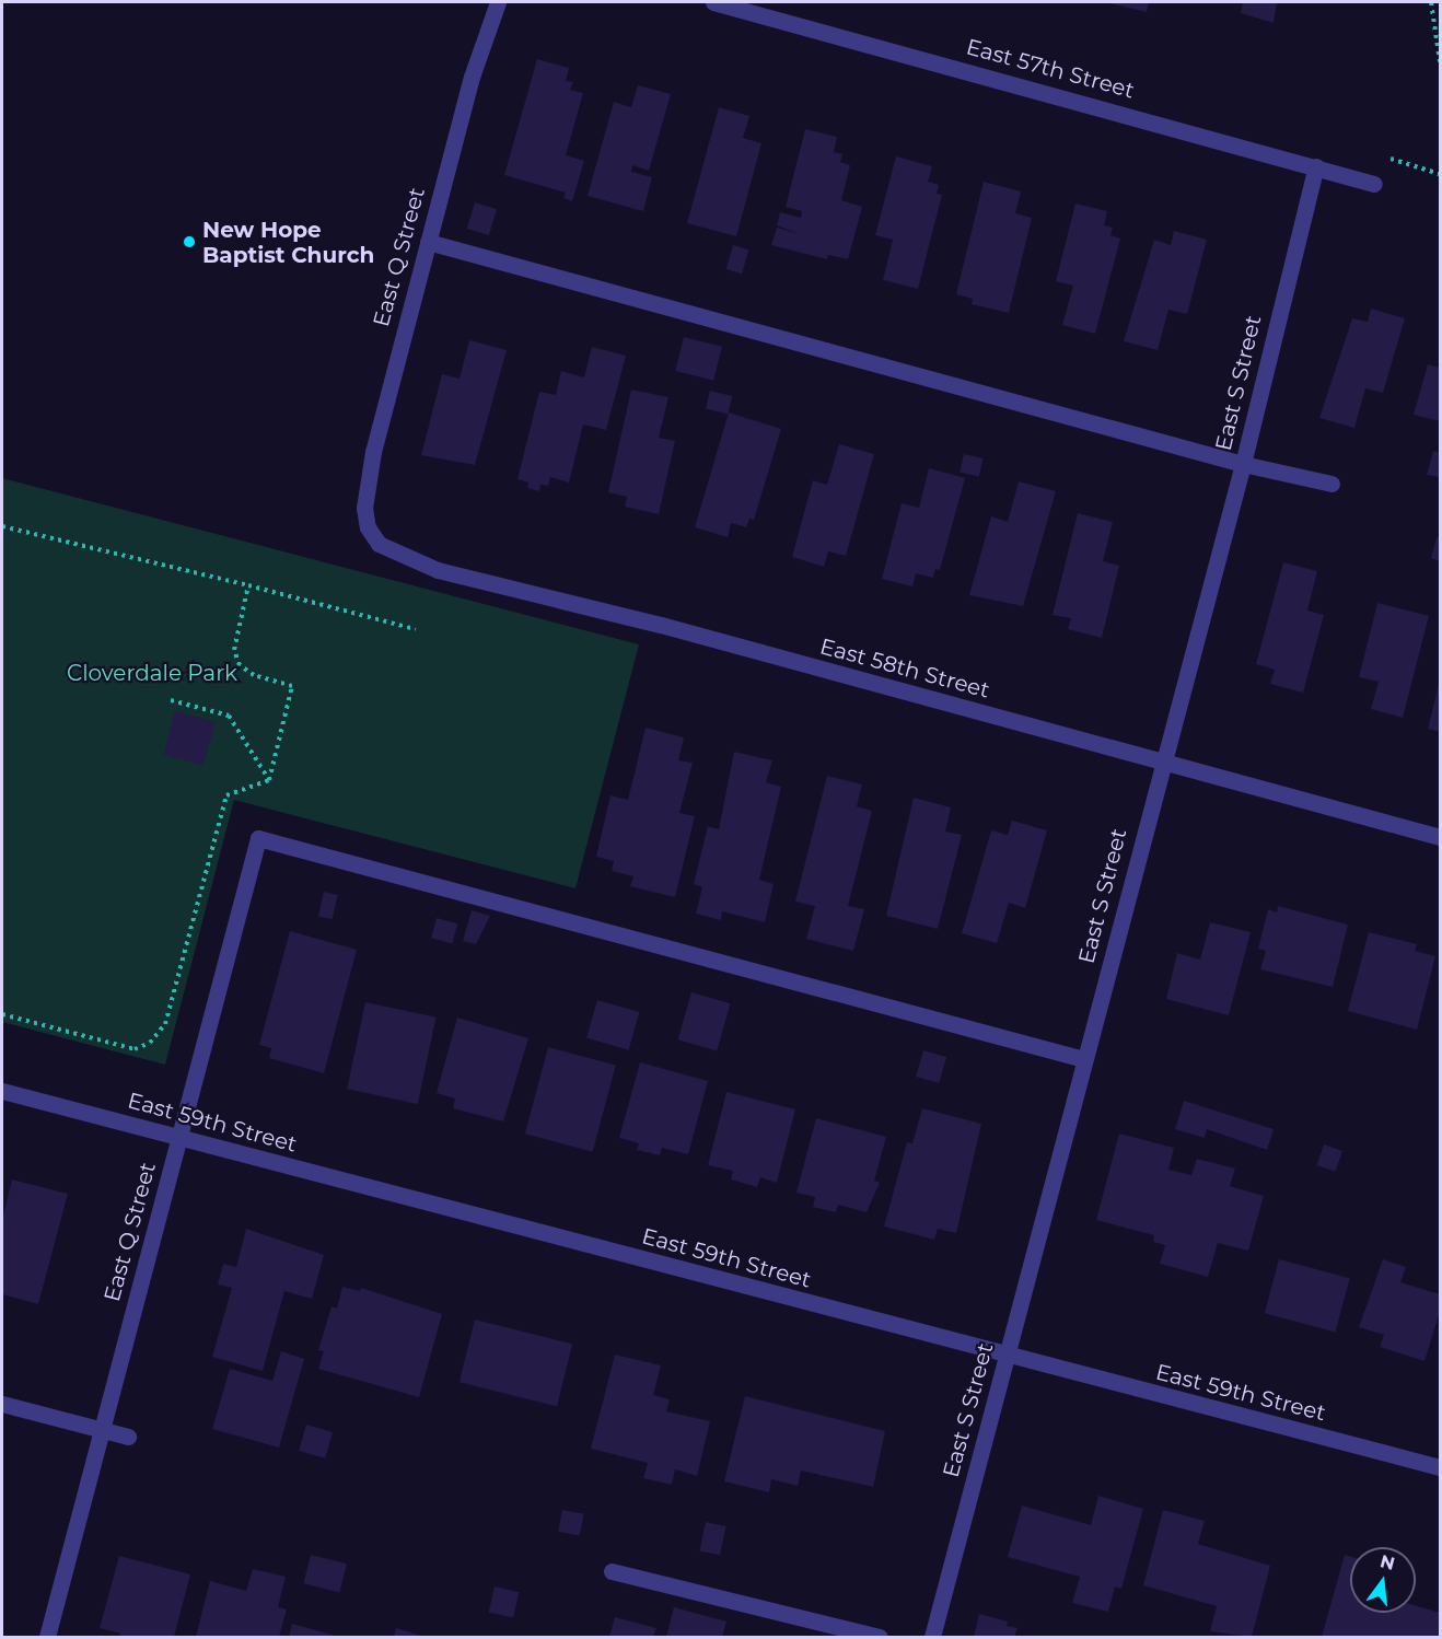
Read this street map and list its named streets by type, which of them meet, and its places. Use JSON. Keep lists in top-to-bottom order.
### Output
{
  "streets": {
    "street": [
      "East 57th Street",
      "East Q Street",
      "East S Street",
      "East 58th Street",
      "East 59th Street"
    ]
  },
  "crossings": [
    ["East 57th Street", "East S Street"],
    ["East Q Street", "East S Street"],
    ["East Q Street", "East 58th Street"],
    ["East Q Street", "East 59th Street"],
    ["East S Street", "East 58th Street"],
    ["East S Street", "East 59th Street"]
  ],
  "parks": ["Cloverdale Park"],
  "places": ["New Hope Baptist Church"],
  "north": "top"
}
